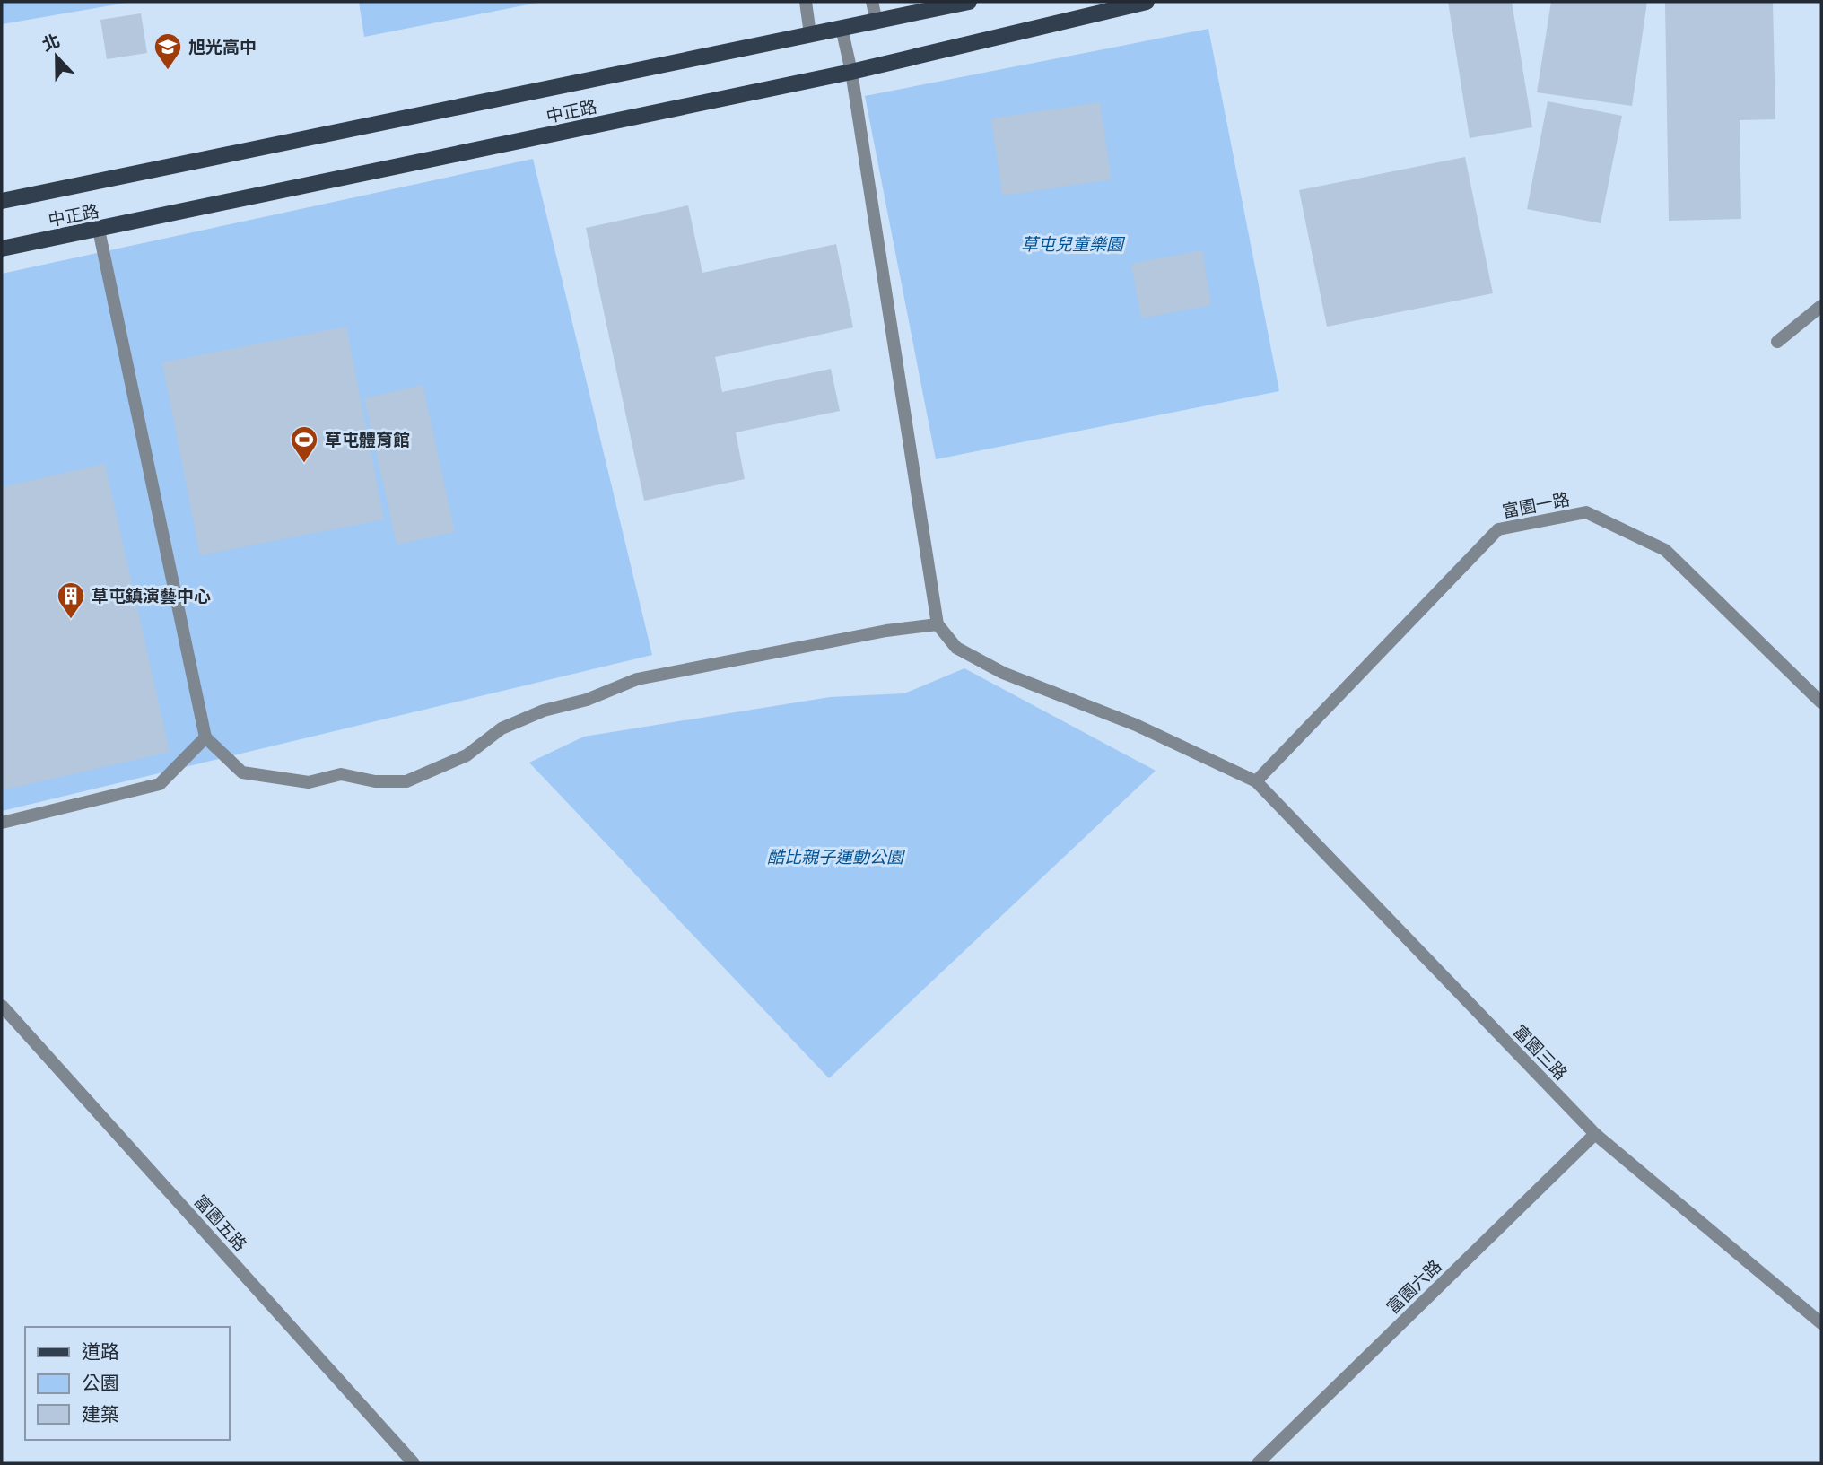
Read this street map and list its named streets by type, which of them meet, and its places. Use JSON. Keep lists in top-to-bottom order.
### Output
{
  "streets": {
    "main road": ["中正路"],
    "street": [
      "富園一路",
      "富園三路",
      "富園五路",
      "富園六路"
    ]
  },
  "crossings": [
    ["富園一路", "富園三路"],
    ["富園三路", "富園六路"]
  ],
  "parks": ["草屯兒童樂園", "酷比親子運動公園"],
  "places": {
    "school or university": ["旭光高中"],
    "sports": ["草屯體育館"],
    "building": ["草屯鎮演藝中心"]
  },
  "legend": ["道路", "公園", "建築"],
  "north": "top"
}
